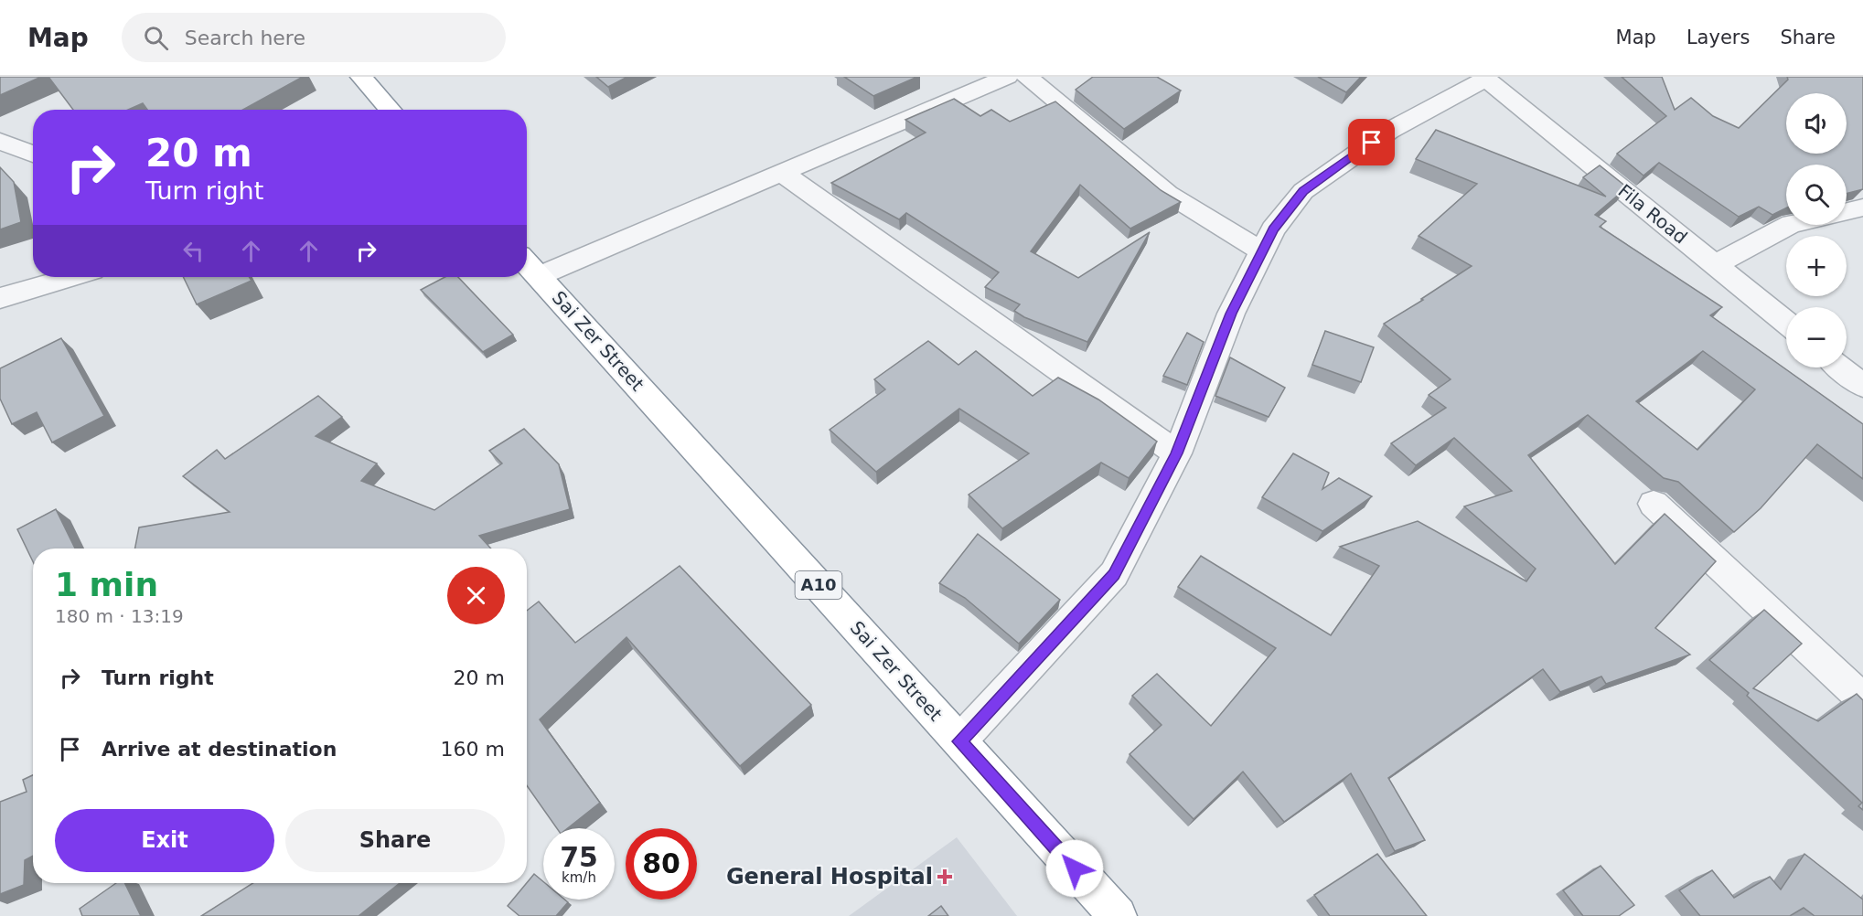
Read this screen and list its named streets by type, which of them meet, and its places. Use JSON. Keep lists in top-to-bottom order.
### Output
{
  "streets": {
    "highway": ["Sai Zer Street", "A10"],
    "street": ["Fila Road"]
  },
  "places": {
    "health": ["General Hospital"]
  },
  "page": {
    "header": "Map",
    "search": "Search here",
    "nav": ["Map", "Layers", "Share"],
    "map_buttons": ["+", "−"],
    "turn": ["20 m", "Turn right"],
    "heading": ["1 min", "180 m · 13:19"],
    "list": [
      {
        "name": "Turn right",
        "value": "20 m"
      },
      {
        "name": "Arrive at destination",
        "value": "160 m"
      }
    ],
    "buttons": ["Exit", "Share"],
    "speed": "75 km/h",
    "limit": "80"
  }
}
